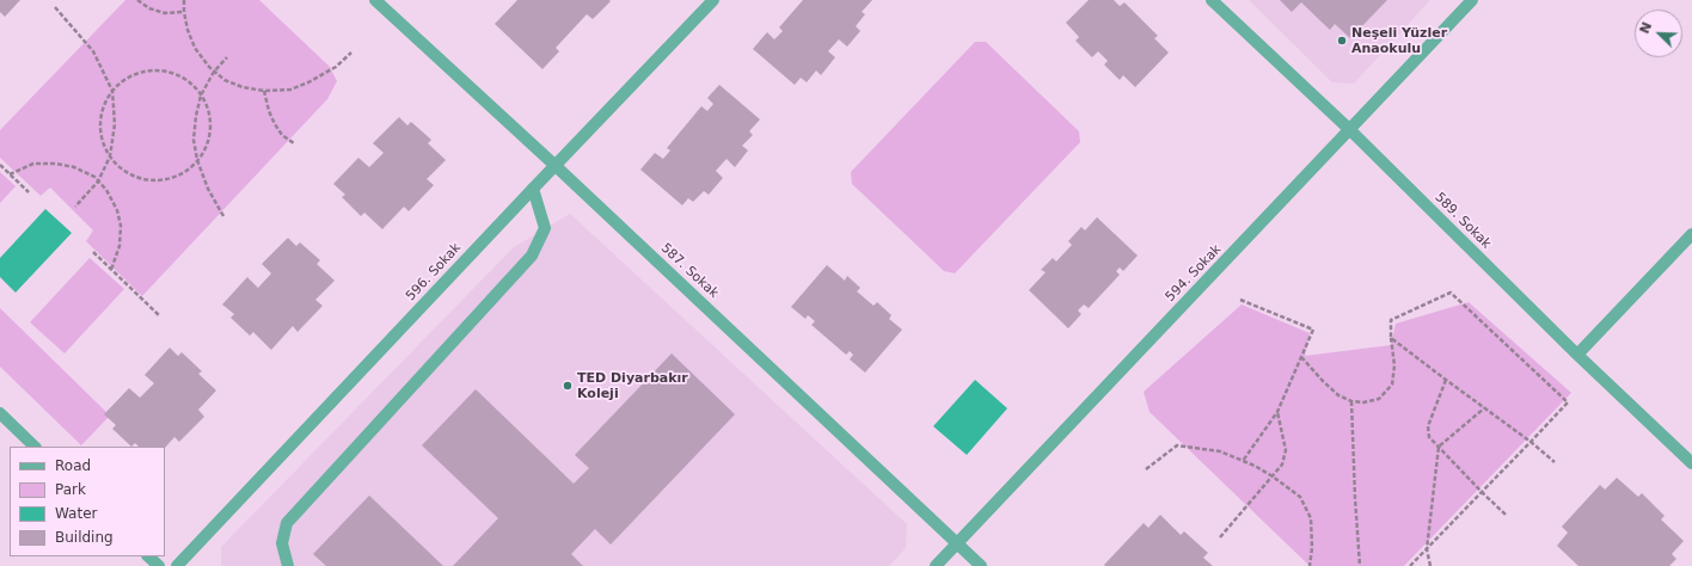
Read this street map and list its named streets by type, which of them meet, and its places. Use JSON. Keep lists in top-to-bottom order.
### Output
{
  "streets": {
    "street": [
      "589. Sokak",
      "587. Sokak",
      "596. Sokak",
      "594. Sokak"
    ]
  },
  "crossings": [
    ["589. Sokak", "594. Sokak"],
    ["587. Sokak", "596. Sokak"],
    ["587. Sokak", "594. Sokak"]
  ],
  "places": ["Neşeli Yüzler Anaokulu", "TED Diyarbakır Koleji"],
  "legend": [
    "Road",
    "Park",
    "Water",
    "Building"
  ],
  "north": "top left"
}
